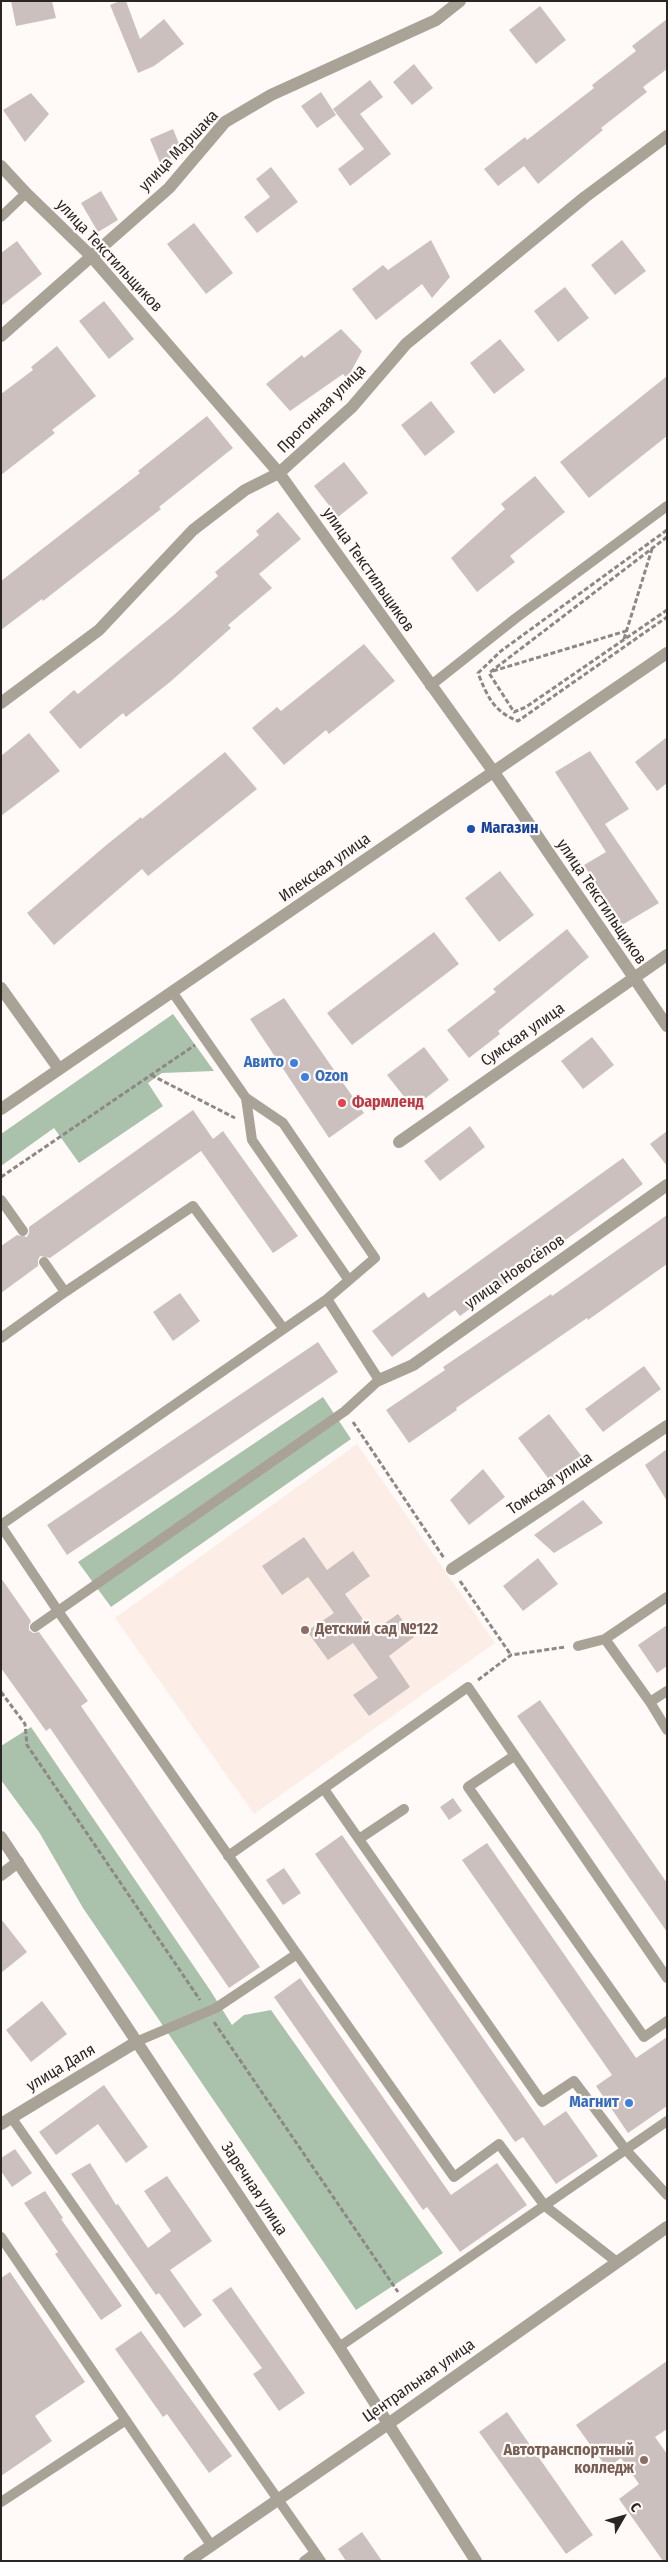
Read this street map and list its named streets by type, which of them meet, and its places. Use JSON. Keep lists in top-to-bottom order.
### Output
{
  "streets": {
    "street": [
      "улица Маршака",
      "улица Текстильщиков",
      "Прогонная улица",
      "Илекская улица",
      "Сумская улица",
      "улица Новосёлов",
      "Томская улица",
      "улица Даля",
      "Заречная улица",
      "Центральная улица"
    ]
  },
  "crossings": [
    ["улица Маршака", "улица Текстильщиков"],
    ["улица Текстильщиков", "Прогонная улица"],
    ["улица Текстильщиков", "Илекская улица"],
    ["улица Текстильщиков", "Сумская улица"],
    ["улица Даля", "Заречная улица"],
    ["Заречная улица", "Центральная улица"]
  ],
  "places": [
    "Магазин",
    "Авито",
    "Ozon",
    "Фармленд",
    "Детский сад №122",
    "Магнит",
    "Автотранспортный колледж"
  ],
  "north": "top right"
}
